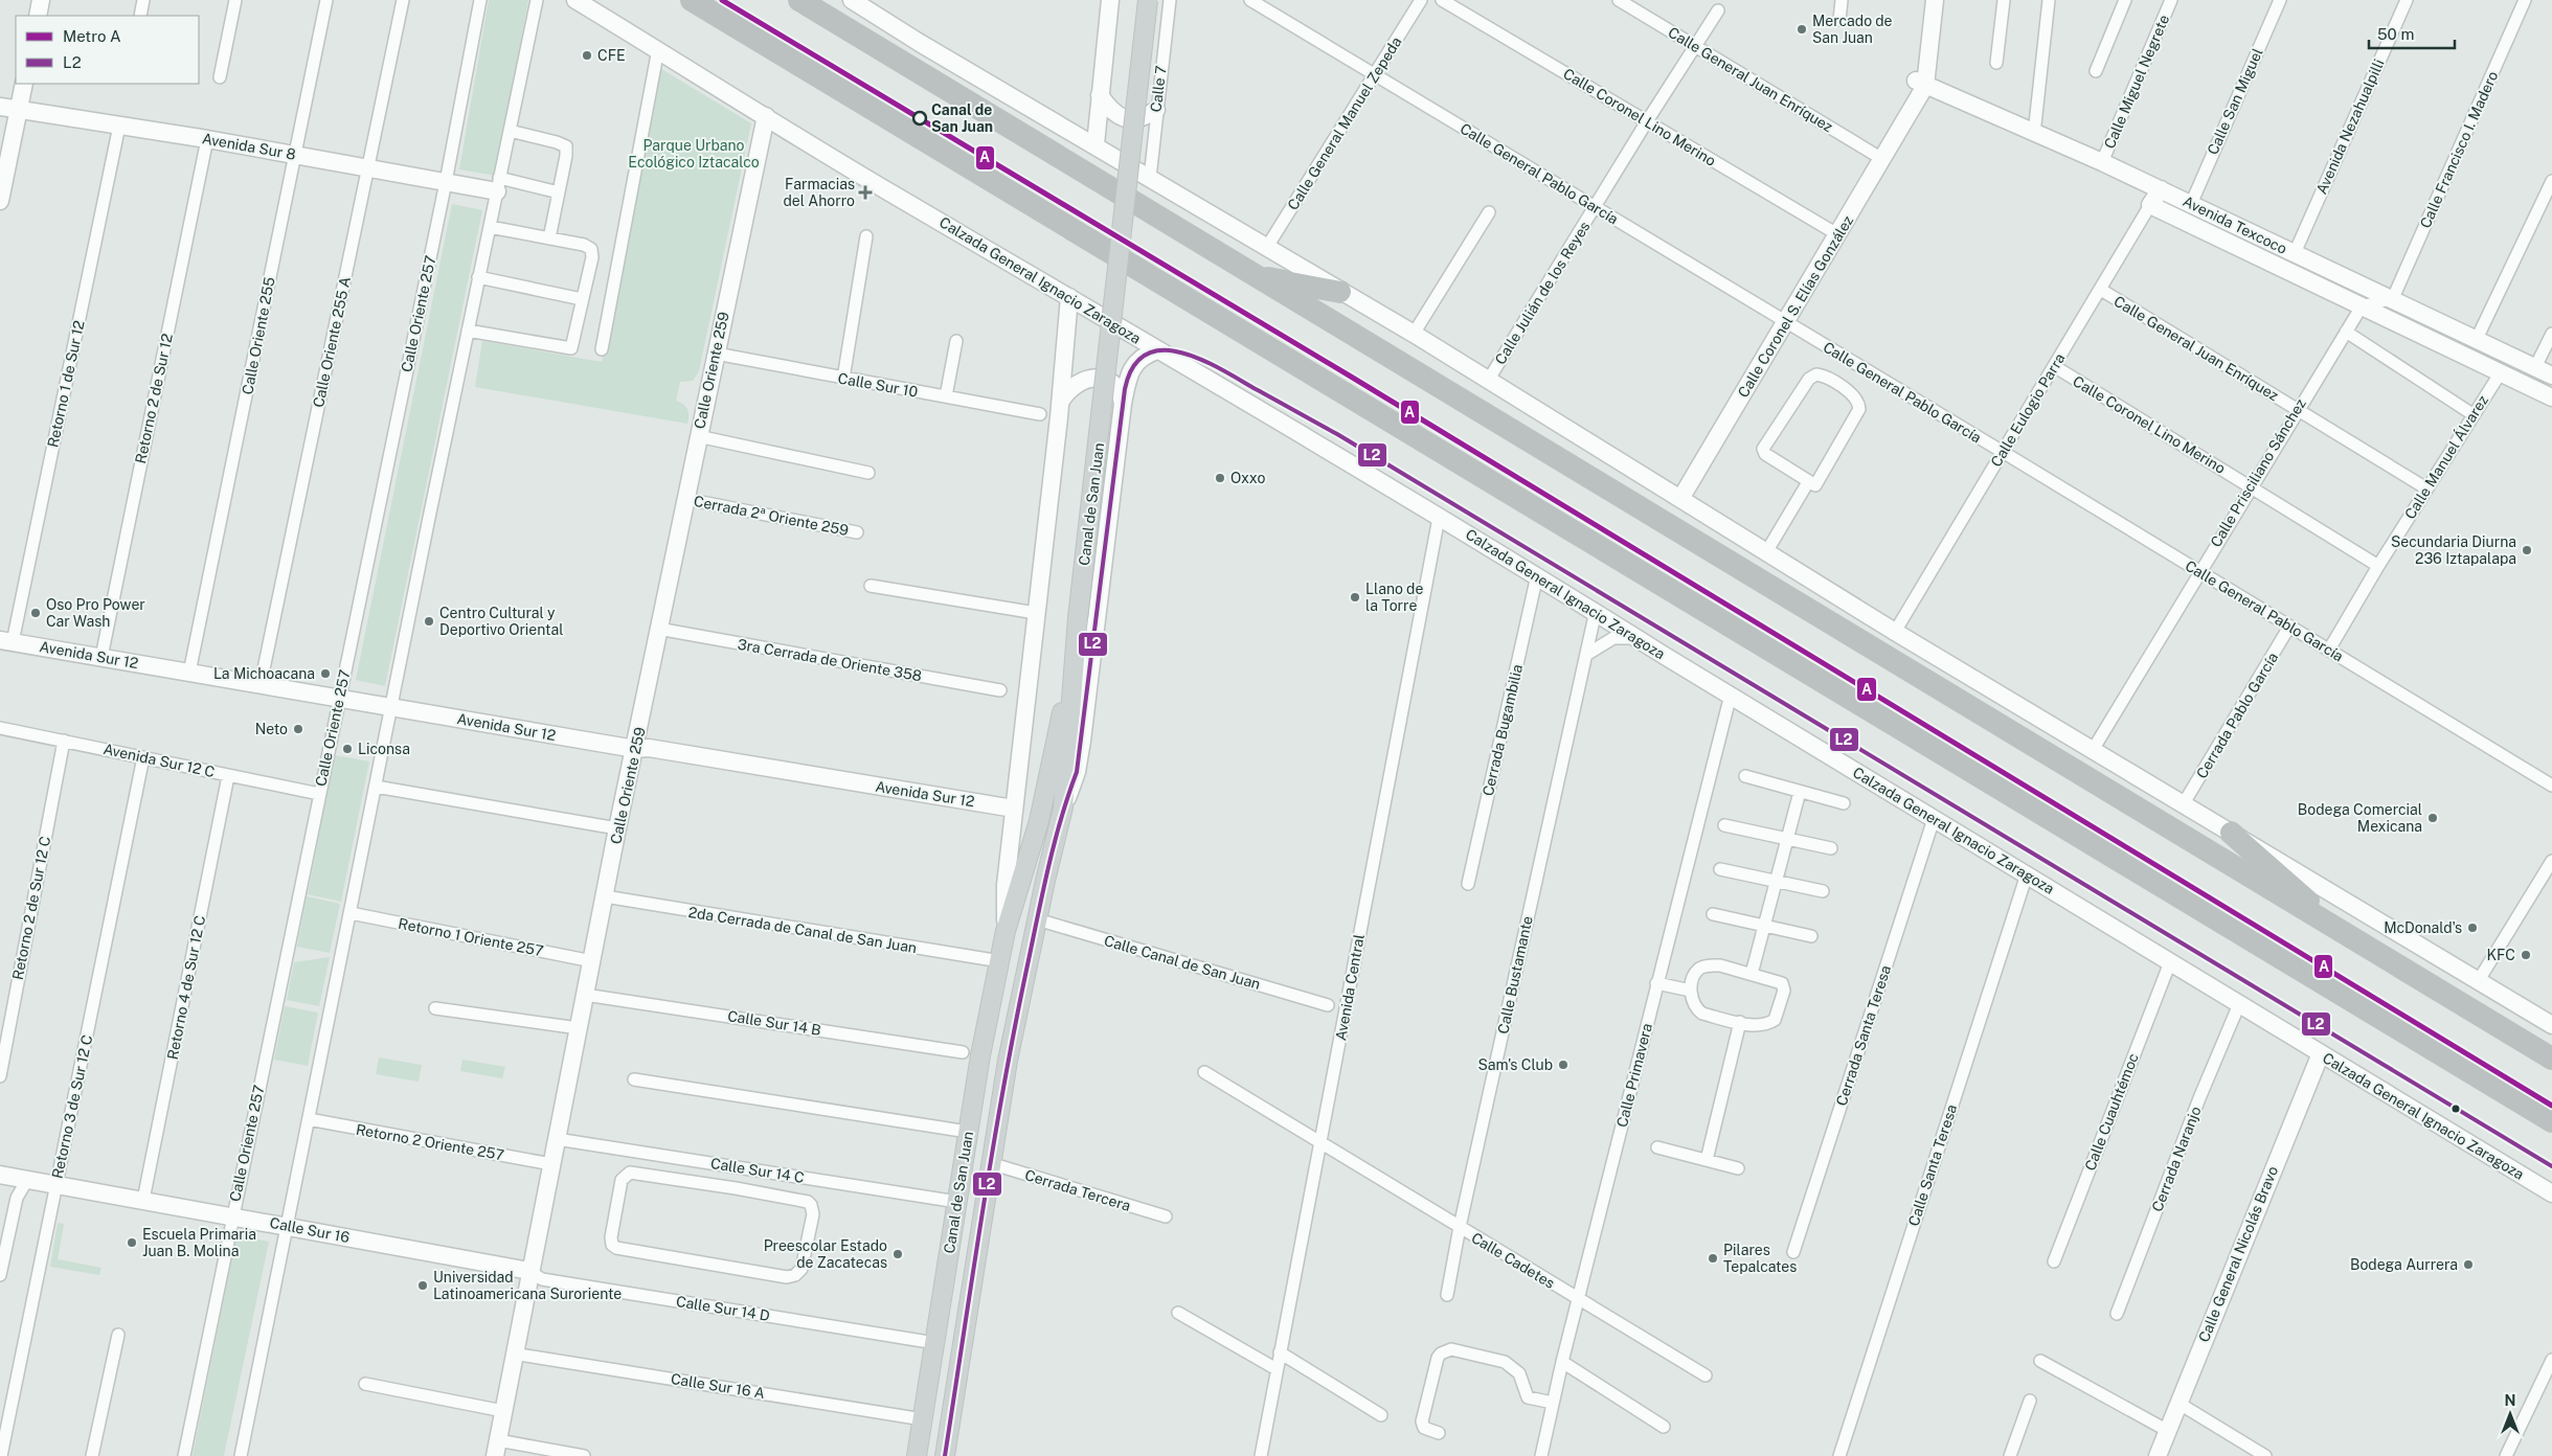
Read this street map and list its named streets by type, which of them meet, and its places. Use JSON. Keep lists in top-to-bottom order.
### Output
{
  "streets": {
    "main road": [
      "Avenida Sur 8",
      "Avenida Texcoco",
      "Calzada General Ignacio Zaragoza",
      "Calle Coronel S. Elías González",
      "Calle Oriente 259",
      "Calle Eulogio Parra",
      "Canal de San Juan",
      "Avenida Sur 12",
      "Calle Sur 16",
      "Calle General Nicolás Bravo"
    ],
    "street": [
      "Calle General Juan Enríquez",
      "Calle Miguel Negrete",
      "Calle 7",
      "Calle San Miguel",
      "Calle Coronel Lino Merino",
      "Calle General Manuel Zepeda",
      "Avenida Nezahualpilli",
      "Calle Francisco I. Madero",
      "Calle General Pablo García",
      "Calle Julián de los Reyes",
      "Calle Oriente 257",
      "Calle Oriente 255",
      "Calle Oriente 255 A",
      "Retorno 1 de Sur 12",
      "Calle Sur 10",
      "Retorno 2 de Sur 12",
      "Calle Manuel Álvarez",
      "Calle Prisciliano Sánchez",
      "Cerrada 2ª Oriente 259",
      "3ra Cerrada de Oriente 358",
      "Cerrada Pablo García",
      "Cerrada Bugambilia",
      "Avenida Sur 12 C",
      "Retorno 2 de Sur 12 C",
      "2da Cerrada de Canal de San Juan",
      "Retorno 1 Oriente 257",
      "Calle Canal de San Juan",
      "Calle Bustamante",
      "Retorno 4 de Sur 12 C",
      "Avenida Central",
      "Calle Sur 14 B",
      "Cerrada Santa Teresa",
      "Calle Primavera",
      "Retorno 3 de Sur 12 C",
      "Calle Cuauhtémoc",
      "Retorno 2 Oriente 257",
      "Cerrada Naranjo",
      "Calle Santa Teresa",
      "Calle Sur 14 C",
      "Cerrada Tercera",
      "Calle Cadetes",
      "Calle Sur 14 D",
      "Calle Sur 16 A"
    ]
  },
  "crossings": [
    ["Calle General Juan Enríquez", "Calle Julián de los Reyes"],
    ["Calle General Juan Enríquez", "Calle Coronel S. Elías González"],
    ["Calle General Juan Enríquez", "Calle Eulogio Parra"],
    ["Calle General Juan Enríquez", "Calle Manuel Álvarez"],
    ["Calle General Juan Enríquez", "Calle Prisciliano Sánchez"],
    ["Calle Miguel Negrete", "Avenida Texcoco"],
    ["Calle San Miguel", "Avenida Texcoco"],
    ["Calle Coronel Lino Merino", "Calle Julián de los Reyes"],
    ["Calle Coronel Lino Merino", "Calle Coronel S. Elías González"],
    ["Calle Coronel Lino Merino", "Calle Eulogio Parra"],
    ["Calle Coronel Lino Merino", "Calle Manuel Álvarez"],
    ["Calle Coronel Lino Merino", "Calle Prisciliano Sánchez"],
    ["Calle General Manuel Zepeda", "Calle General Pablo García"],
    ["Avenida Nezahualpilli", "Avenida Texcoco"],
    ["Avenida Sur 8", "Calle Oriente 257"],
    ["Avenida Sur 8", "Calle Oriente 255"],
    ["Avenida Sur 8", "Calle Oriente 255 A"],
    ["Avenida Sur 8", "Retorno 1 de Sur 12"],
    ["Avenida Sur 8", "Retorno 2 de Sur 12"],
    ["Calle Francisco I. Madero", "Avenida Texcoco"],
    ["Calle General Pablo García", "Calle Julián de los Reyes"],
    ["Calle General Pablo García", "Calle Coronel S. Elías González"],
    ["Calle General Pablo García", "Calle Eulogio Parra"],
    ["Calle General Pablo García", "Calle Manuel Álvarez"],
    ["Calle General Pablo García", "Calle Prisciliano Sánchez"],
    ["Calle General Pablo García", "Cerrada Pablo García"],
    ["Avenida Texcoco", "Calle Coronel S. Elías González"],
    ["Avenida Texcoco", "Calle Eulogio Parra"],
    ["Avenida Texcoco", "Calle Manuel Álvarez"],
    ["Avenida Texcoco", "Calle Prisciliano Sánchez"],
    ["Calzada General Ignacio Zaragoza", "Calle Oriente 259"],
    ["Calzada General Ignacio Zaragoza", "Canal de San Juan"],
    ["Calzada General Ignacio Zaragoza", "Cerrada Bugambilia"],
    ["Calzada General Ignacio Zaragoza", "Calle Bustamante"],
    ["Calzada General Ignacio Zaragoza", "Avenida Central"],
    ["Calzada General Ignacio Zaragoza", "Cerrada Santa Teresa"],
    ["Calzada General Ignacio Zaragoza", "Calle Primavera"],
    ["Calzada General Ignacio Zaragoza", "Calle Cuauhtémoc"],
    ["Calzada General Ignacio Zaragoza", "Cerrada Naranjo"],
    ["Calzada General Ignacio Zaragoza", "Calle Santa Teresa"],
    ["Calzada General Ignacio Zaragoza", "Calle General Nicolás Bravo"],
    ["Calle Oriente 257", "Avenida Sur 12"],
    ["Calle Oriente 257", "Avenida Sur 12 C"],
    ["Calle Oriente 257", "Calle Sur 16"],
    ["Calle Oriente 255", "Avenida Sur 12"],
    ["Calle Oriente 255 A", "Avenida Sur 12"],
    ["Calle Oriente 259", "Calle Sur 10"],
    ["Calle Oriente 259", "Cerrada 2ª Oriente 259"],
    ["Calle Oriente 259", "Avenida Sur 12"],
    ["Calle Oriente 259", "3ra Cerrada de Oriente 358"],
    ["Calle Oriente 259", "2da Cerrada de Canal de San Juan"],
    ["Calle Oriente 259", "Retorno 1 Oriente 257"],
    ["Calle Oriente 259", "Calle Sur 14 B"],
    ["Calle Oriente 259", "Retorno 2 Oriente 257"],
    ["Calle Oriente 259", "Calle Sur 14 C"],
    ["Calle Oriente 259", "Calle Sur 16"],
    ["Calle Oriente 259", "Calle Sur 14 D"],
    ["Calle Oriente 259", "Calle Sur 16 A"],
    ["Retorno 1 de Sur 12", "Avenida Sur 12"],
    ["Retorno 2 de Sur 12", "Avenida Sur 12"],
    ["Canal de San Juan", "Avenida Sur 12"],
    ["Canal de San Juan", "2da Cerrada de Canal de San Juan"],
    ["Canal de San Juan", "Calle Canal de San Juan"],
    ["Canal de San Juan", "Calle Sur 14 C"],
    ["Canal de San Juan", "Cerrada Tercera"],
    ["Canal de San Juan", "Calle Sur 14 D"],
    ["Canal de San Juan", "Calle Sur 16 A"],
    ["Avenida Sur 12 C", "Retorno 2 de Sur 12 C"],
    ["Avenida Sur 12 C", "Retorno 4 de Sur 12 C"],
    ["Avenida Sur 12 C", "Retorno 3 de Sur 12 C"],
    ["Calle Bustamante", "Calle Cadetes"],
    ["Retorno 4 de Sur 12 C", "Calle Sur 16"],
    ["Avenida Central", "Calle Cadetes"],
    ["Calle Primavera", "Calle Cadetes"],
    ["Retorno 3 de Sur 12 C", "Calle Sur 16"],
    ["Calle Sur 16", "Calle Sur 14 D"]
  ],
  "parks": ["Parque Urbano Ecológico Iztacalco"],
  "places": {
    "other": [
      "Mercado de San Juan",
      "CFE",
      "Canal de San Juan",
      "Oxxo",
      "Secundaria Diurna 236 Iztapalapa",
      "Llano de la Torre",
      "Oso Pro Power Car Wash",
      "Centro Cultural y Deportivo Oriental",
      "La Michoacana",
      "Neto",
      "Liconsa",
      "Bodega Comercial Mexicana",
      "McDonald's",
      "KFC",
      "Sam's Club",
      "Escuela Primaria Juan B. Molina",
      "Preescolar Estado de Zacatecas",
      "Pilares Tepalcates",
      "Bodega Aurrera",
      "Universidad Latinoamericana Suroriente"
    ],
    "health": ["Farmacias del Ahorro"]
  },
  "lines": ["metro line A", "transit line L2"],
  "legend": ["Metro A", "L2"],
  "scale_bar": "50 m",
  "north": "top"
}
